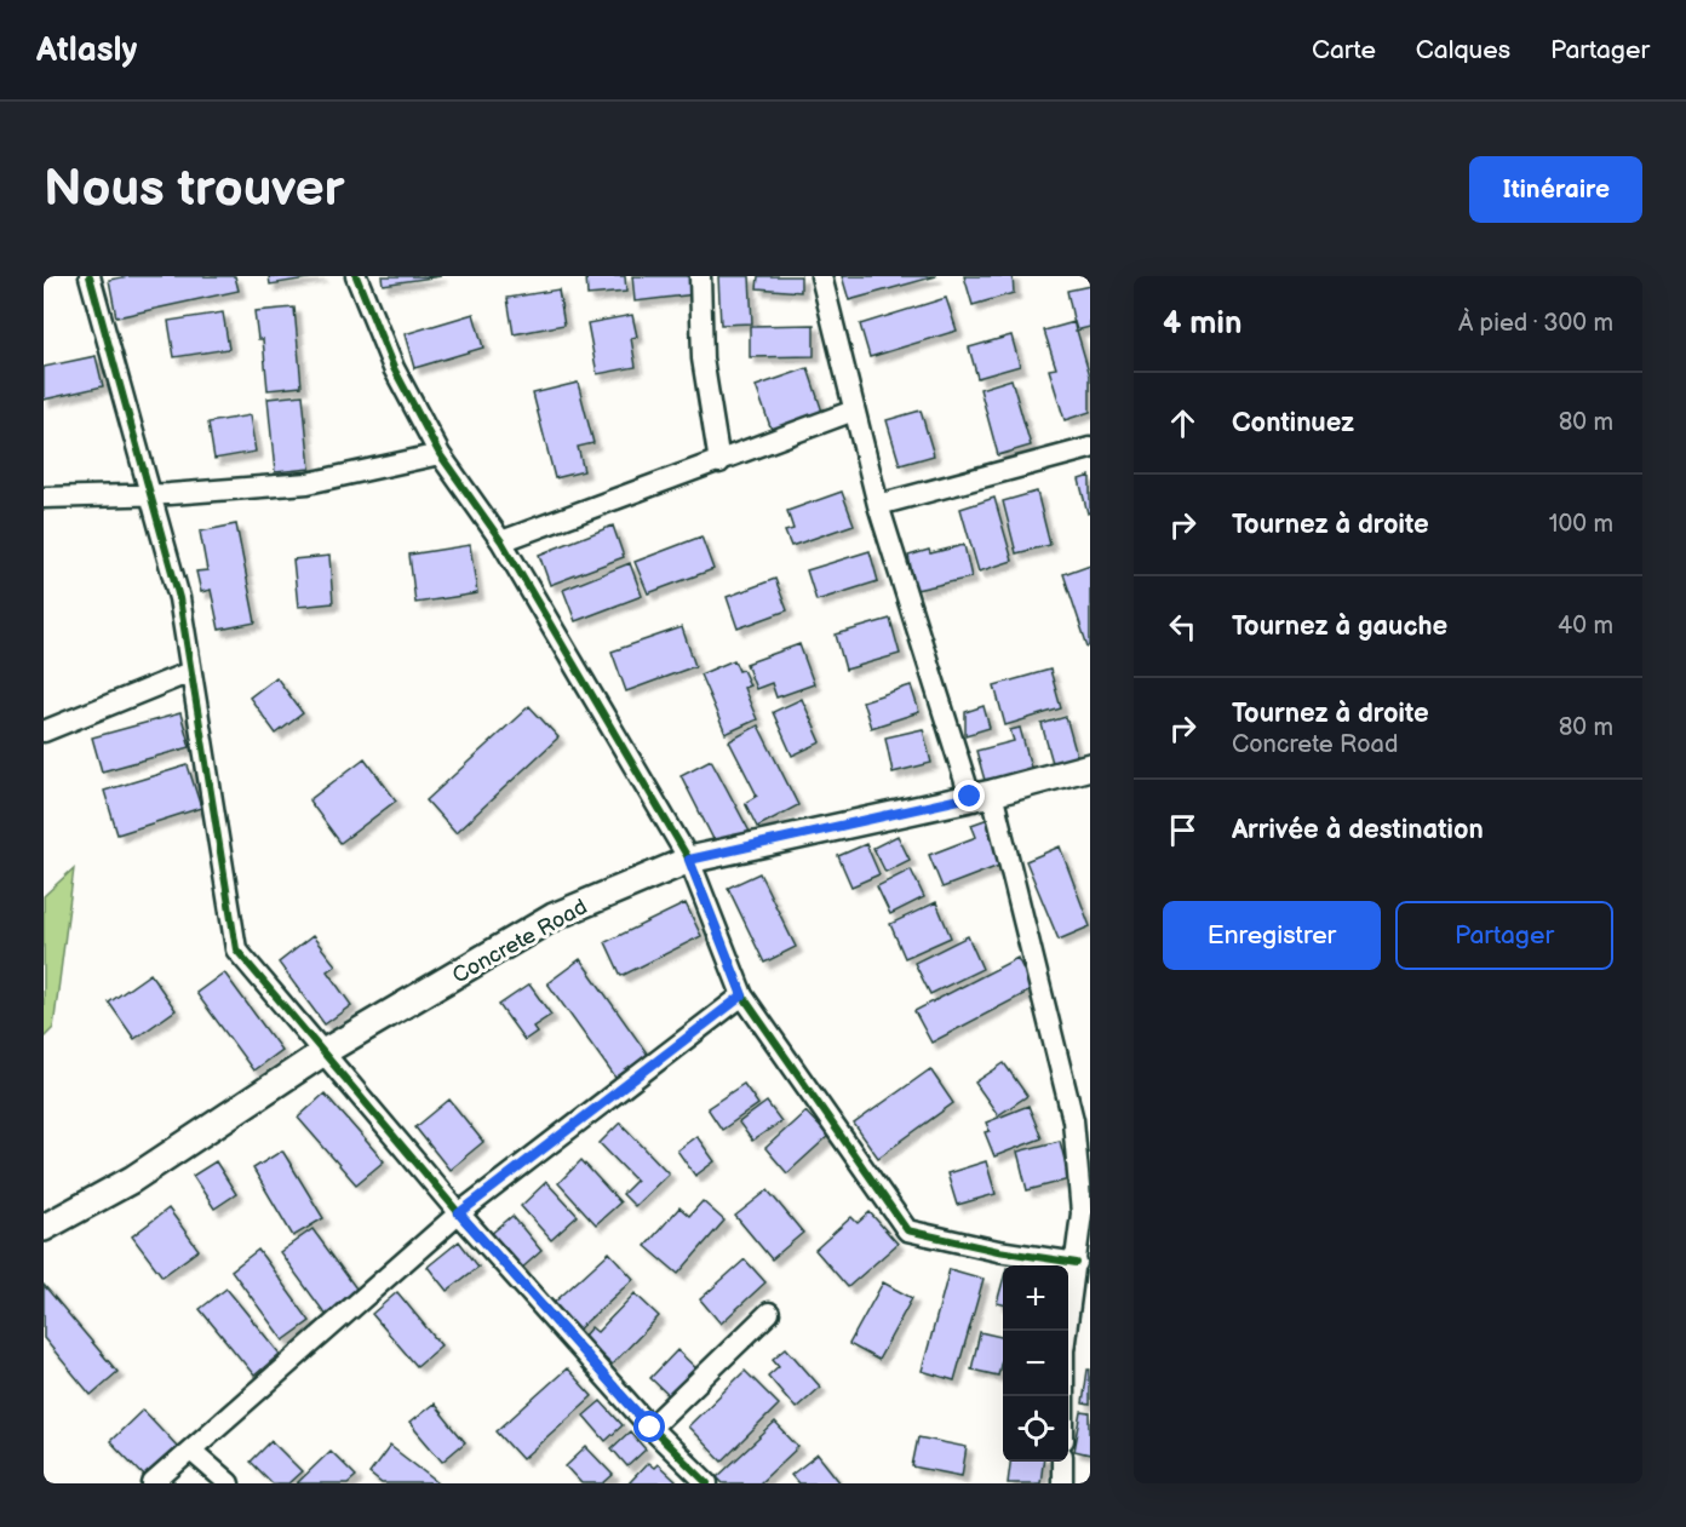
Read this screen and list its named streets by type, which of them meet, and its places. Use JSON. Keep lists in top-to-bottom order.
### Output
{
  "streets": {
    "street": ["Concrete Road"]
  },
  "page": {
    "header": "Atlasly",
    "nav": ["Carte", "Calques", "Partager"],
    "buttons": [
      "Itinéraire",
      ["Enregistrer", "Partager"]
    ],
    "title": "Nous trouver",
    "heading": ["4 min", "À pied · 300 m"],
    "list": [
      ["Continuez", "80 m"],
      ["Tournez à droite", "100 m"],
      ["Tournez à gauche", "40 m"],
      ["Tournez à droite", "Concrete Road", "80 m"],
      "Arrivée à destination"
    ],
    "map_buttons": ["+", "−"]
  }
}
